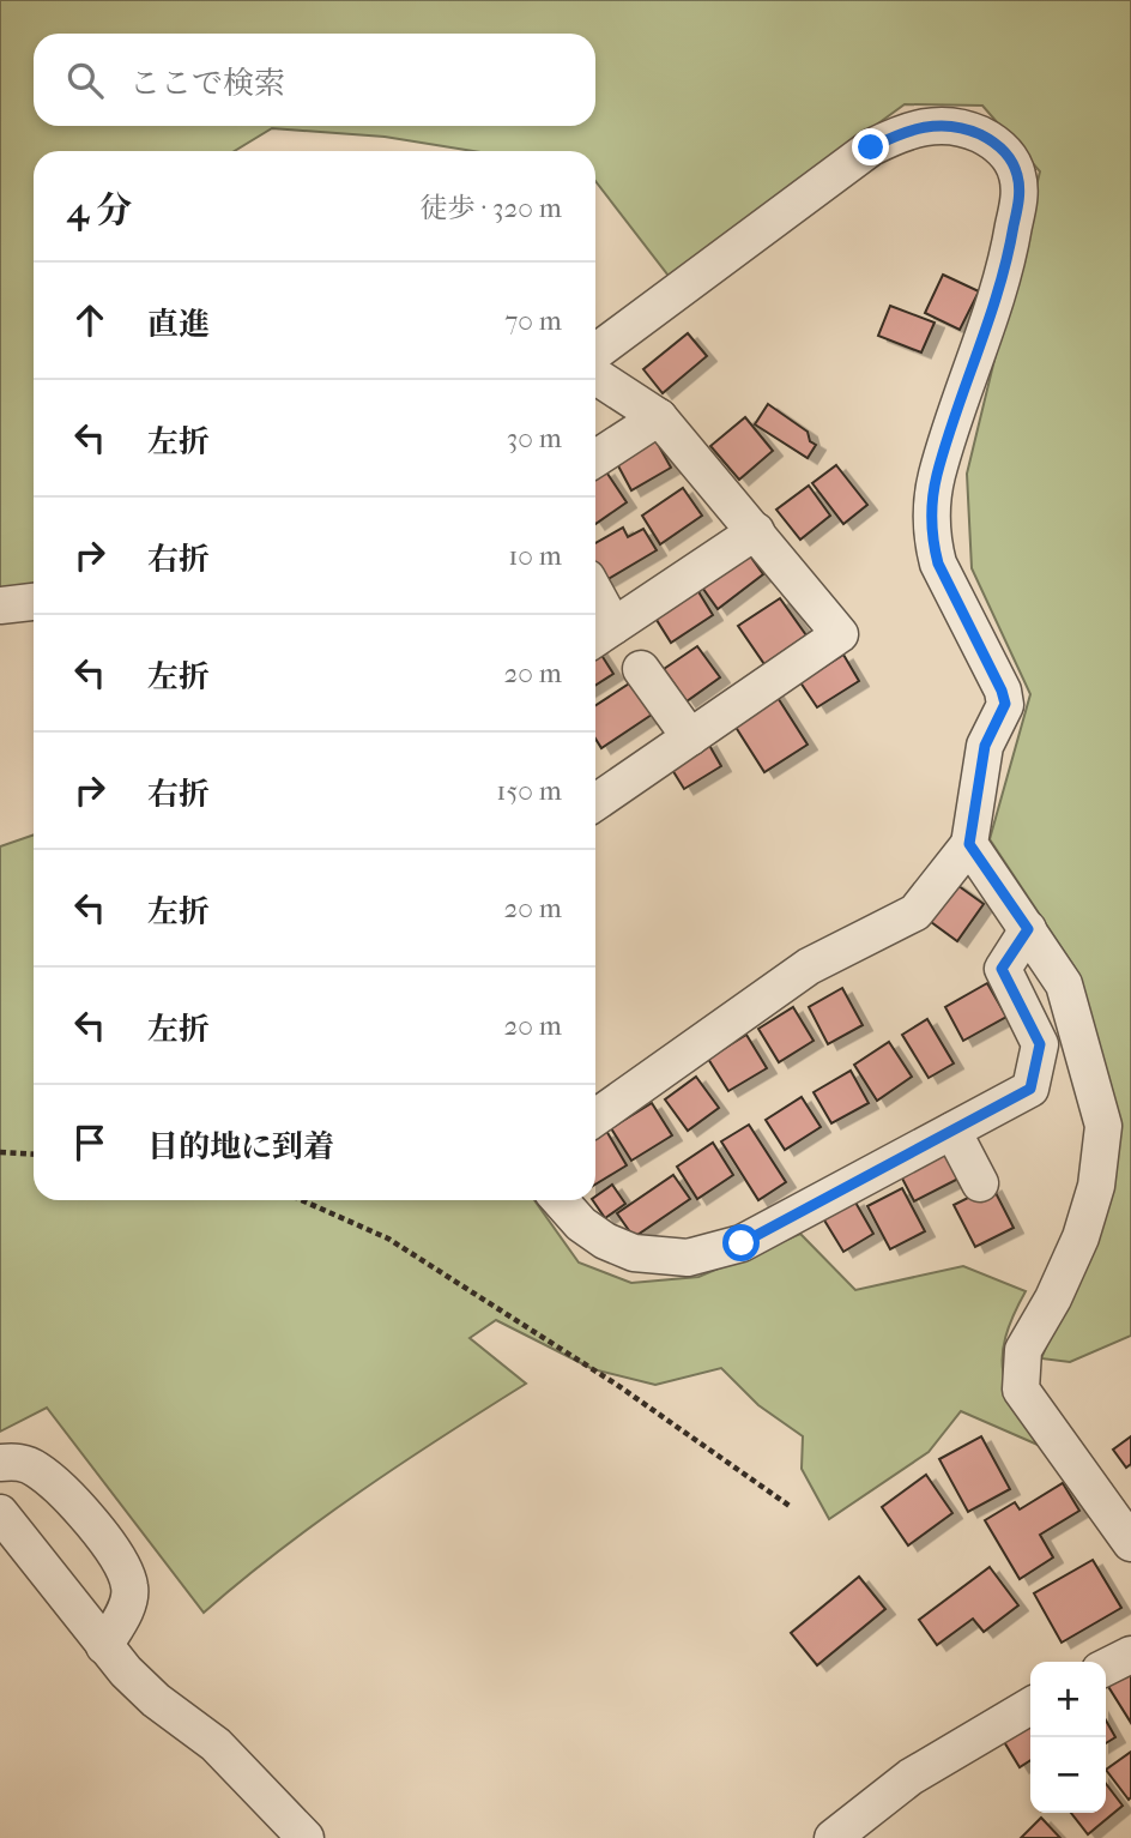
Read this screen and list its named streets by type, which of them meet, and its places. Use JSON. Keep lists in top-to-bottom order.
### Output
{
  "page": {
    "search": "ここで検索",
    "heading": ["4 分", "徒歩 · 320 m"],
    "list": [
      ["直進", "70 m"],
      ["左折", "30 m"],
      ["右折", "10 m"],
      ["左折", "20 m"],
      ["右折", "150 m"],
      ["左折", "20 m"],
      ["左折", "20 m"],
      "目的地に到着"
    ],
    "map_buttons": ["+", "−"]
  }
}
